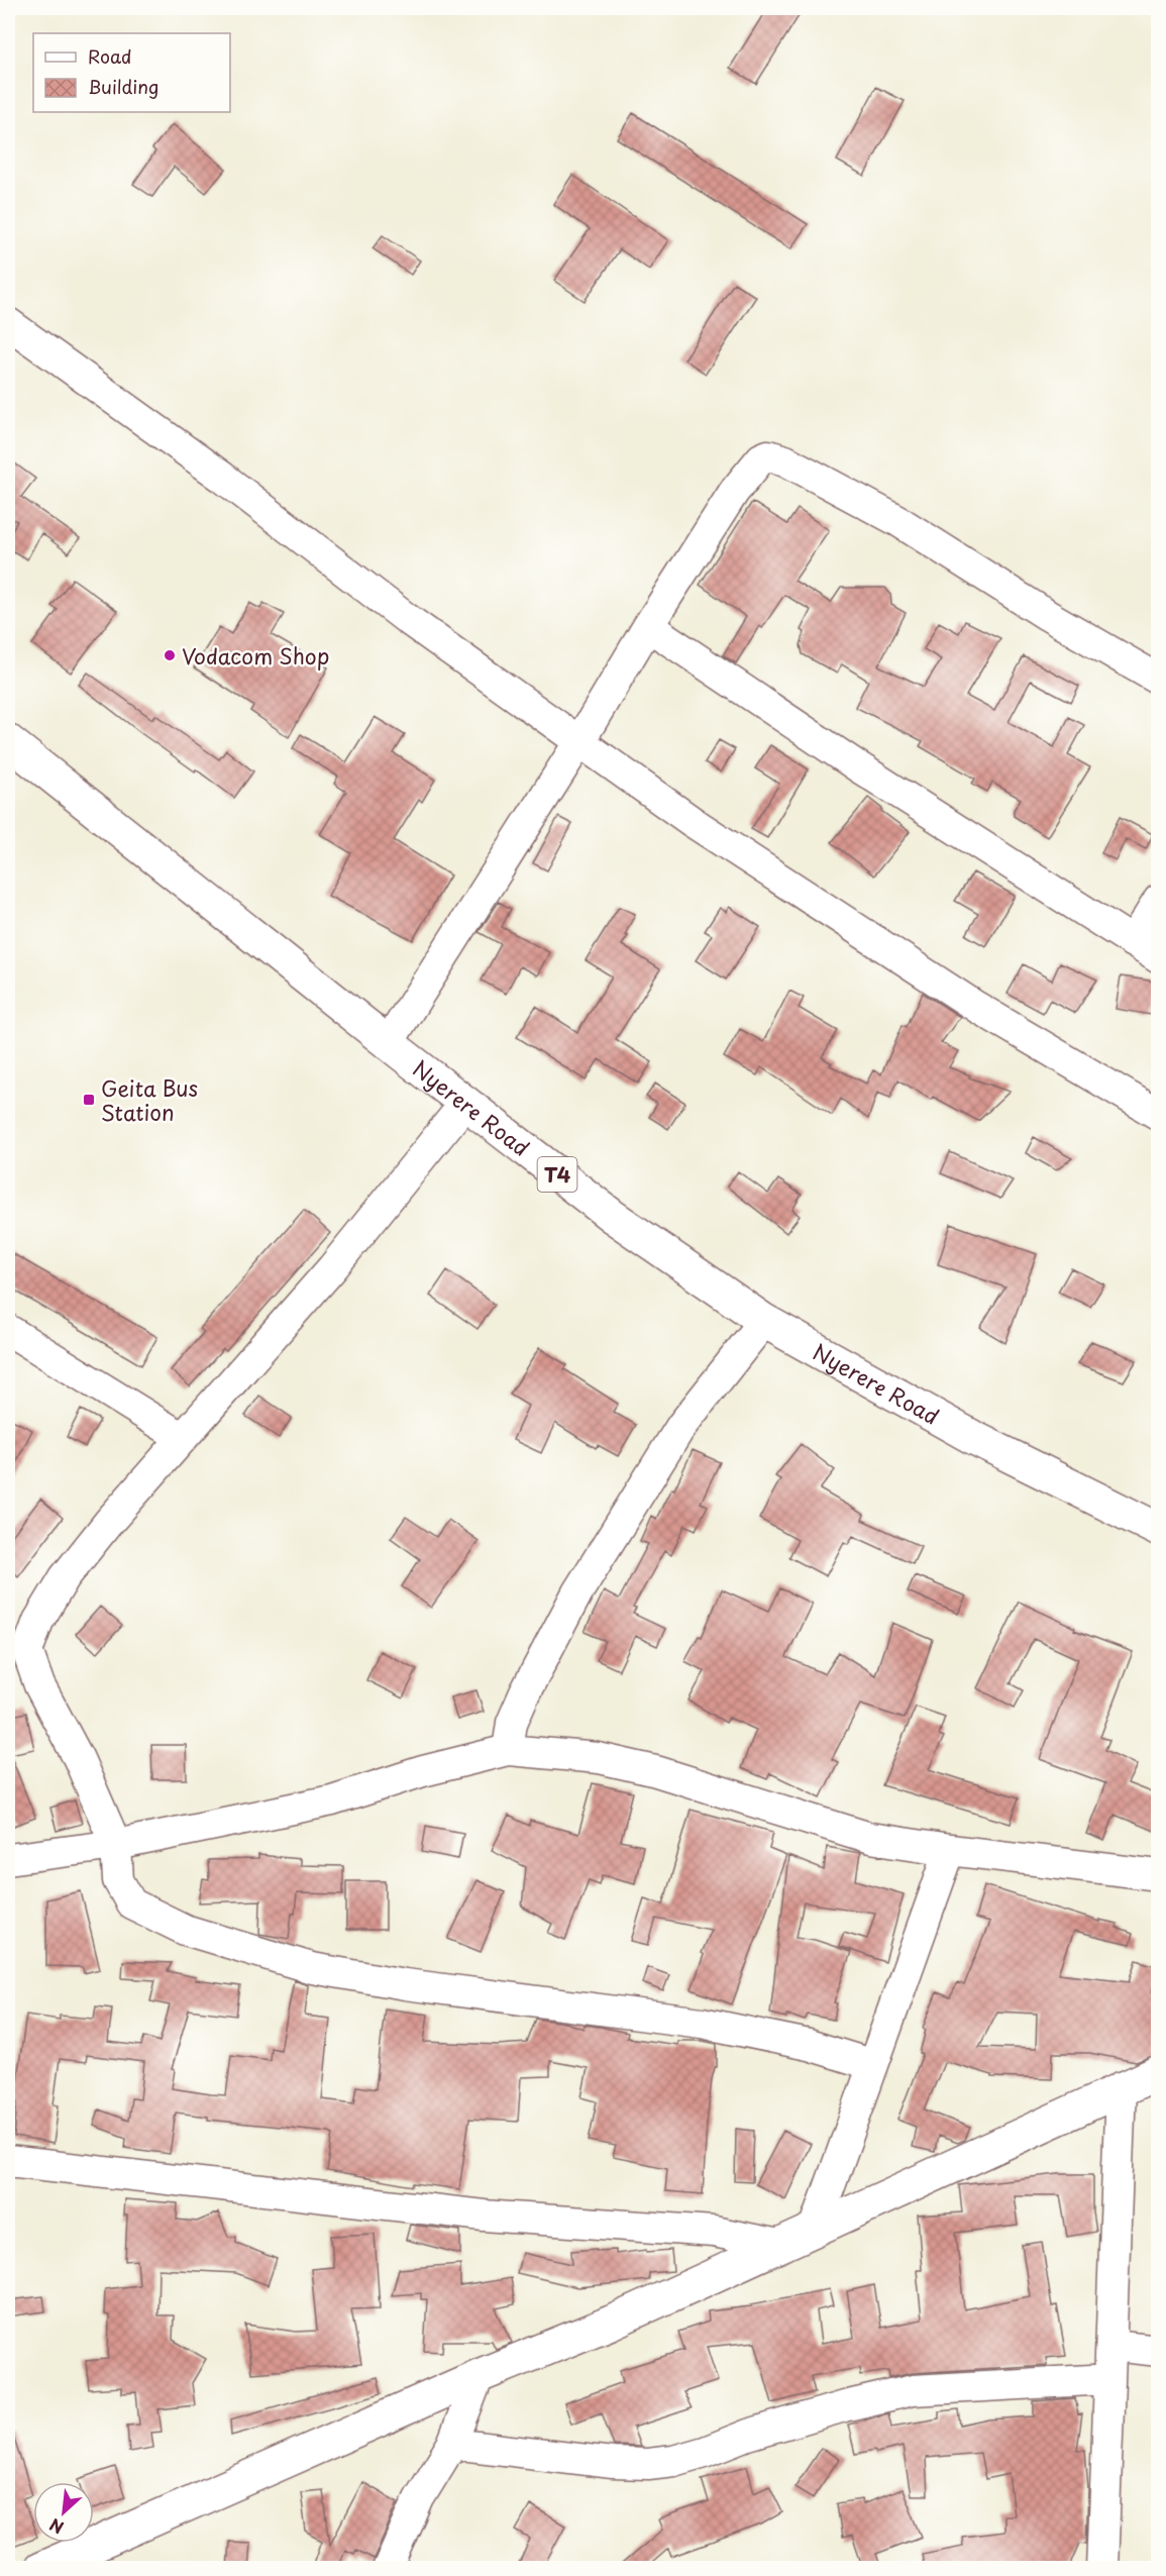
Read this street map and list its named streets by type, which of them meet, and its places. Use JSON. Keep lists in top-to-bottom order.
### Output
{
  "streets": {
    "main road": ["Nyerere Road", "T4"]
  },
  "places": {
    "other": ["Vodacom Shop"],
    "transit": ["Geita Bus Station"]
  },
  "legend": ["Road", "Building"],
  "north": "bottom left"
}
